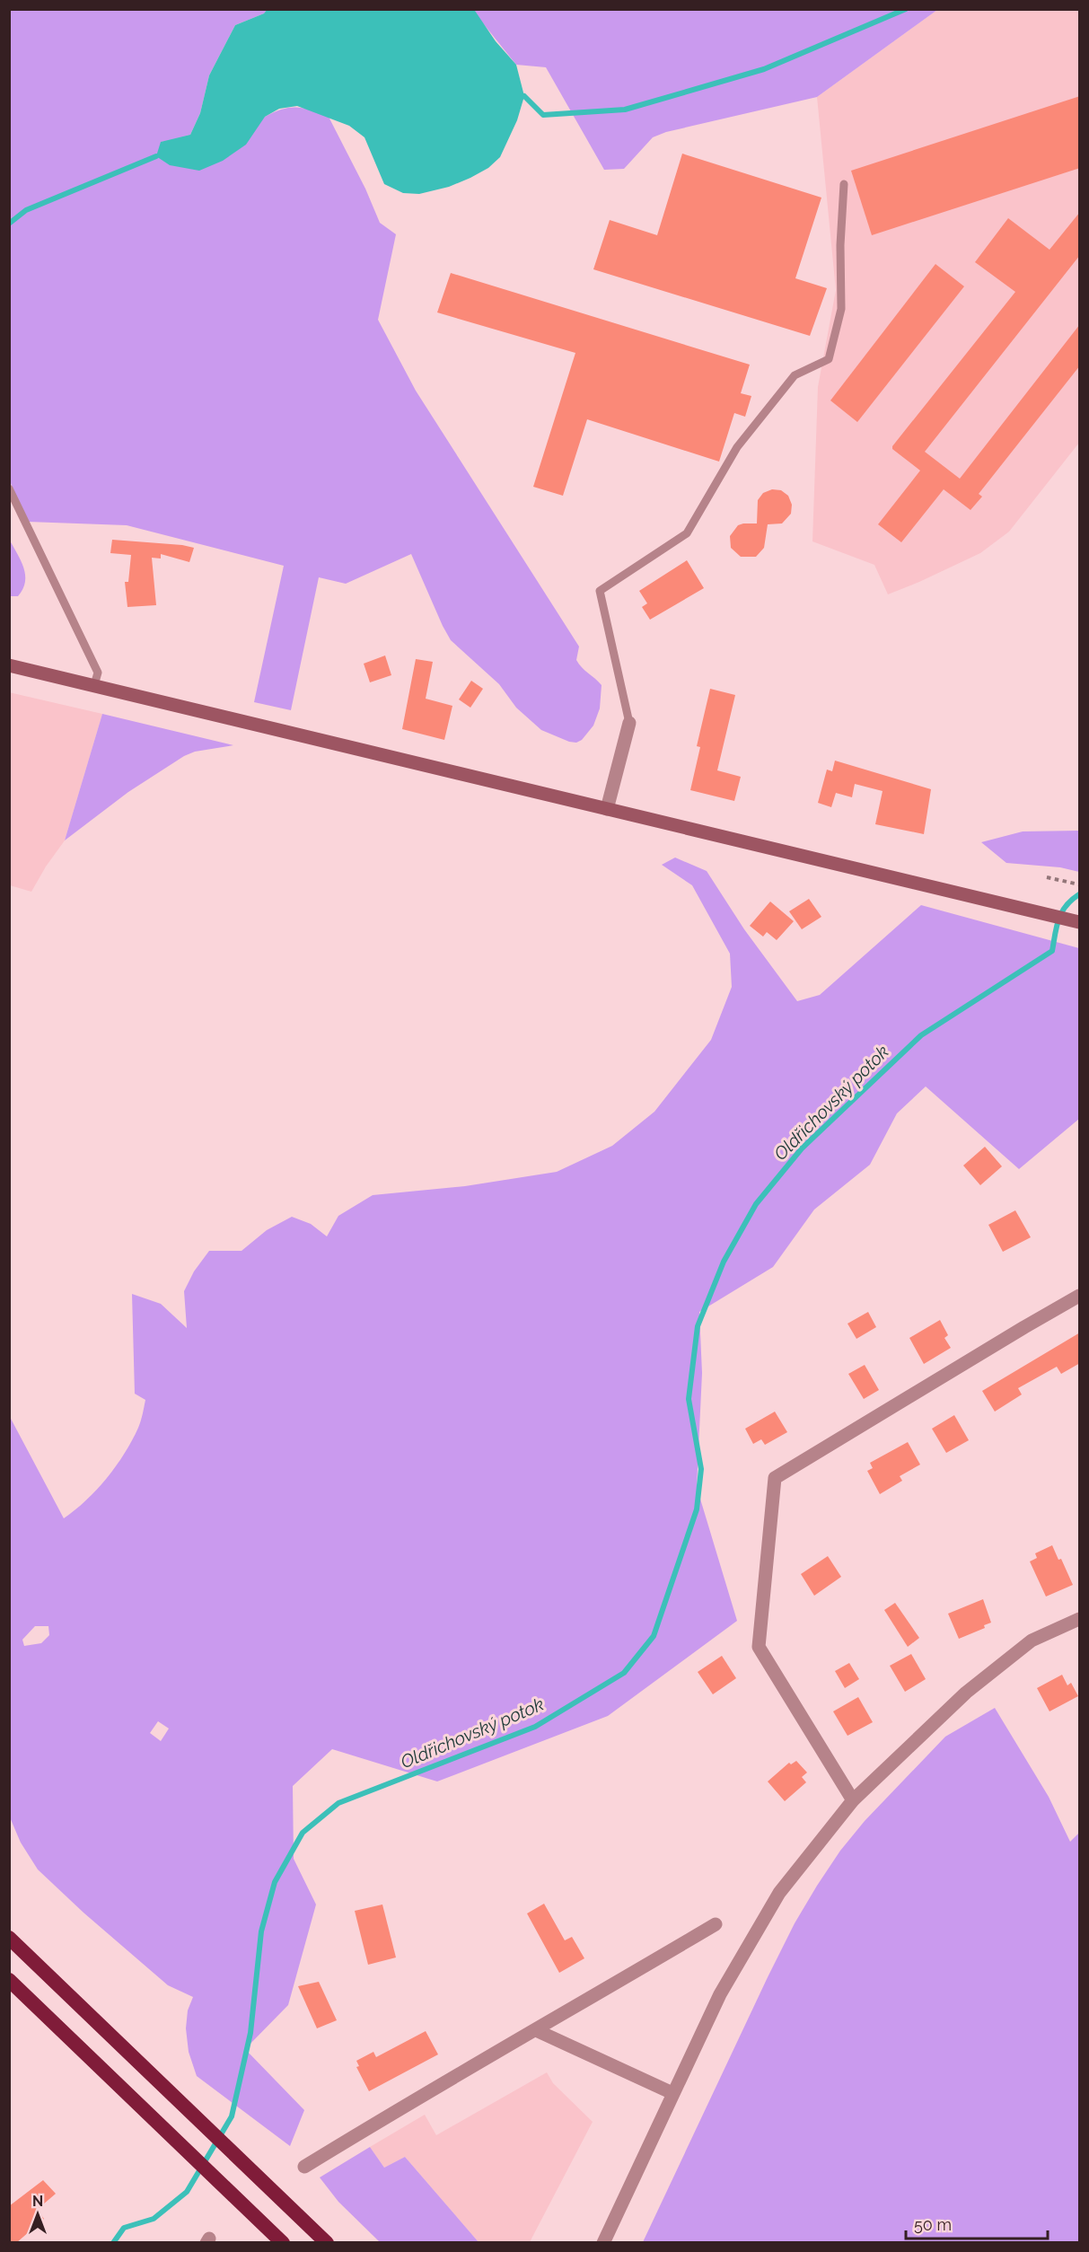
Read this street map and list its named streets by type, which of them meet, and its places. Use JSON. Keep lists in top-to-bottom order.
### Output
{
  "water": ["Oldřichovský potok"],
  "scale_bar": "50 m",
  "north": "top"
}
